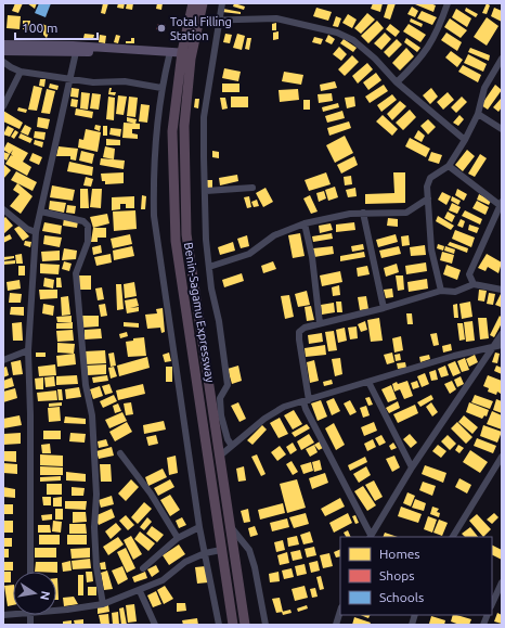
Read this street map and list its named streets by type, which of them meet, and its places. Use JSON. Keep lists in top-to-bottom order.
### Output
{
  "streets": {
    "highway": ["Benin-Sagamu Expressway"]
  },
  "places": ["Total Filling Station"],
  "legend": ["Homes", "Shops", "Schools"],
  "scale_bar": "100 m",
  "north": "right"
}
